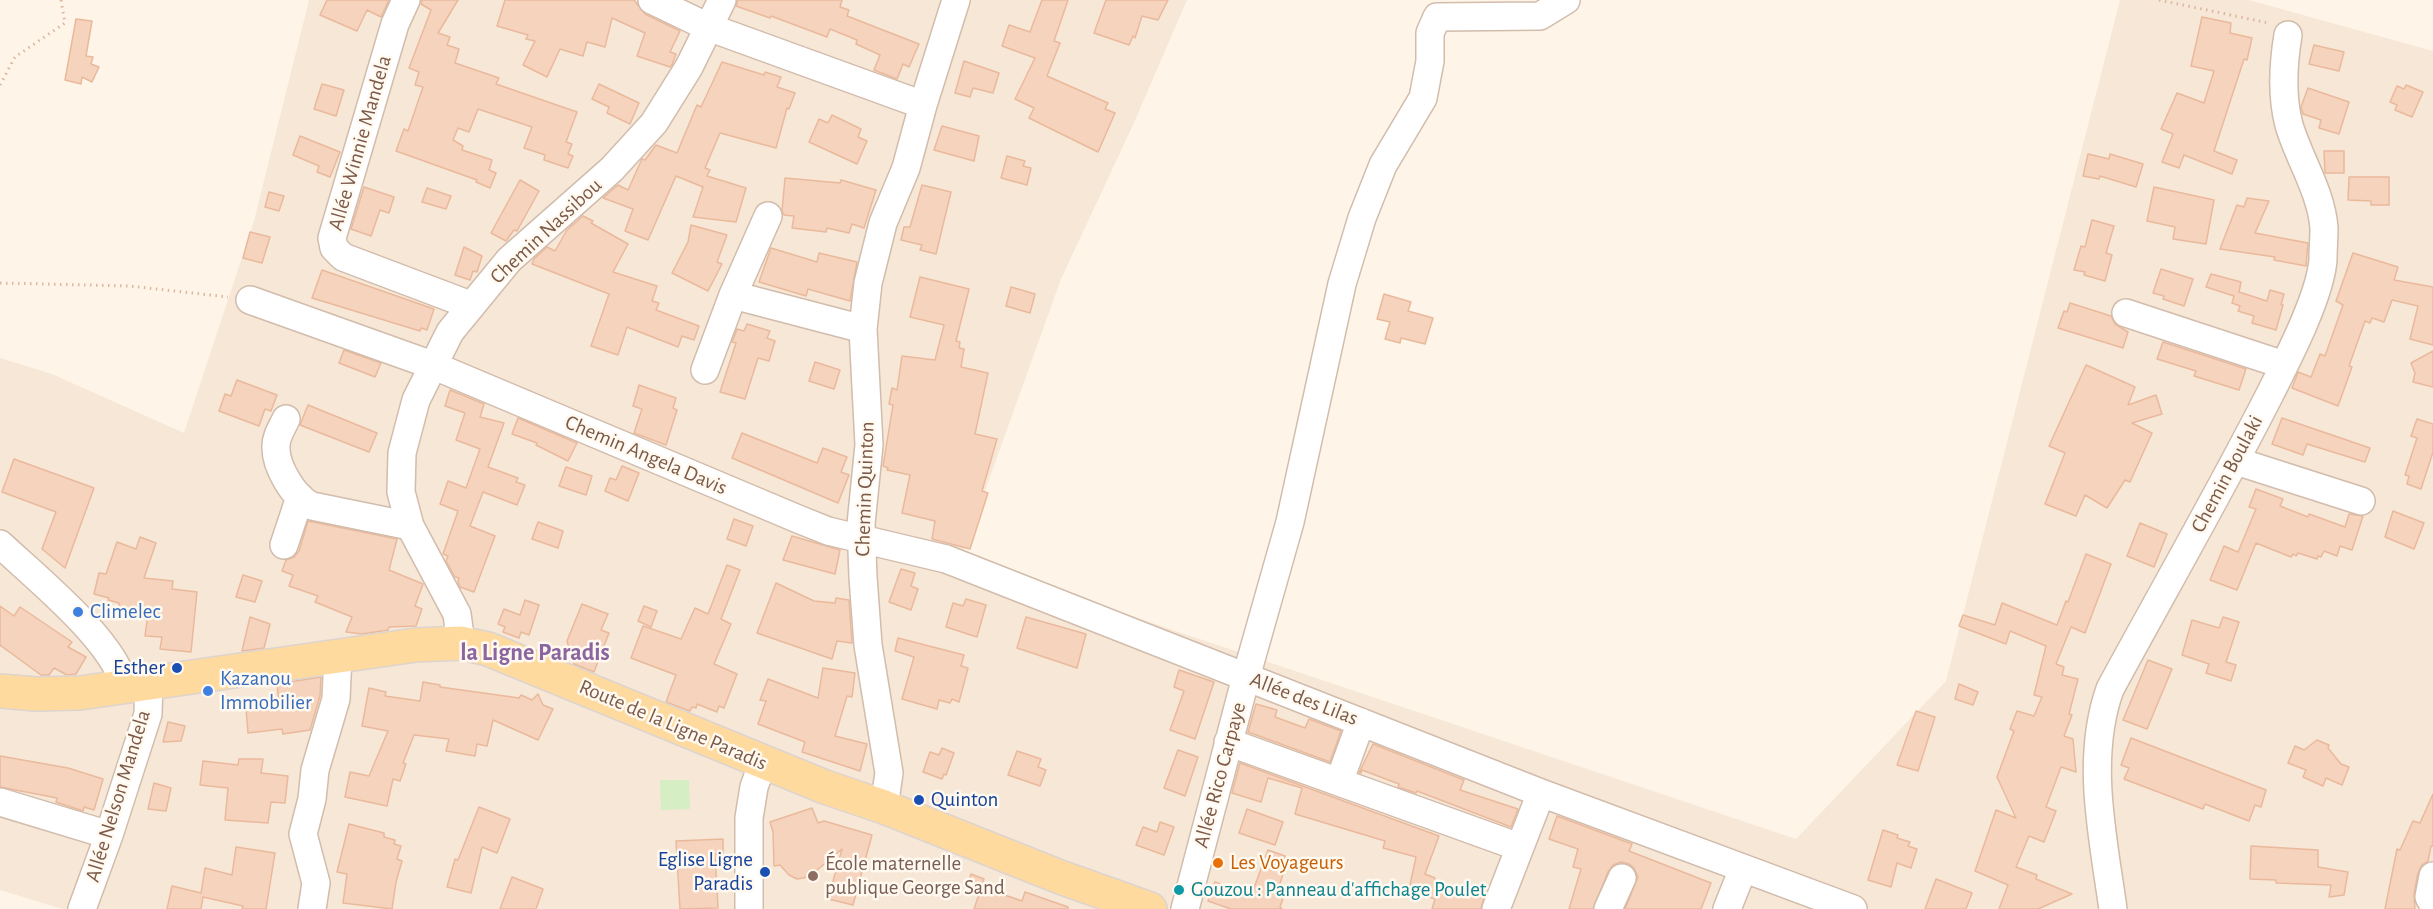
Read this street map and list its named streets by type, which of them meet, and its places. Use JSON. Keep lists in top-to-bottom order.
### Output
{
  "streets": {
    "main road": ["Route de la Ligne Paradis"],
    "street": [
      "Allée Winnie Mandela",
      "Chemin Nassibou",
      "Chemin Angela Davis",
      "Chemin Boulaki",
      "Chemin Quinton",
      "Allée des Lilas",
      "Allée Rico Carpaye",
      "Allée Nelson Mandela"
    ]
  },
  "crossings": [
    ["Allée Winnie Mandela", "Chemin Nassibou"],
    ["Chemin Nassibou", "Chemin Angela Davis"],
    ["Chemin Nassibou", "Route de la Ligne Paradis"],
    ["Chemin Angela Davis", "Chemin Quinton"],
    ["Chemin Angela Davis", "Allée des Lilas"],
    ["Chemin Quinton", "Allée des Lilas"],
    ["Chemin Quinton", "Route de la Ligne Paradis"],
    ["Allée des Lilas", "Allée Rico Carpaye"],
    ["Route de la Ligne Paradis", "Allée Nelson Mandela"]
  ],
  "districts": ["la Ligne Paradis"],
  "places": [
    "Climelec",
    "Esther",
    "Kazanou Immobilier",
    "Quinton",
    "Les Voyageurs",
    "Eglise Ligne Paradis",
    "École maternelle publique George Sand",
    "Gouzou : Panneau d'affichage Poulet"
  ]
}
